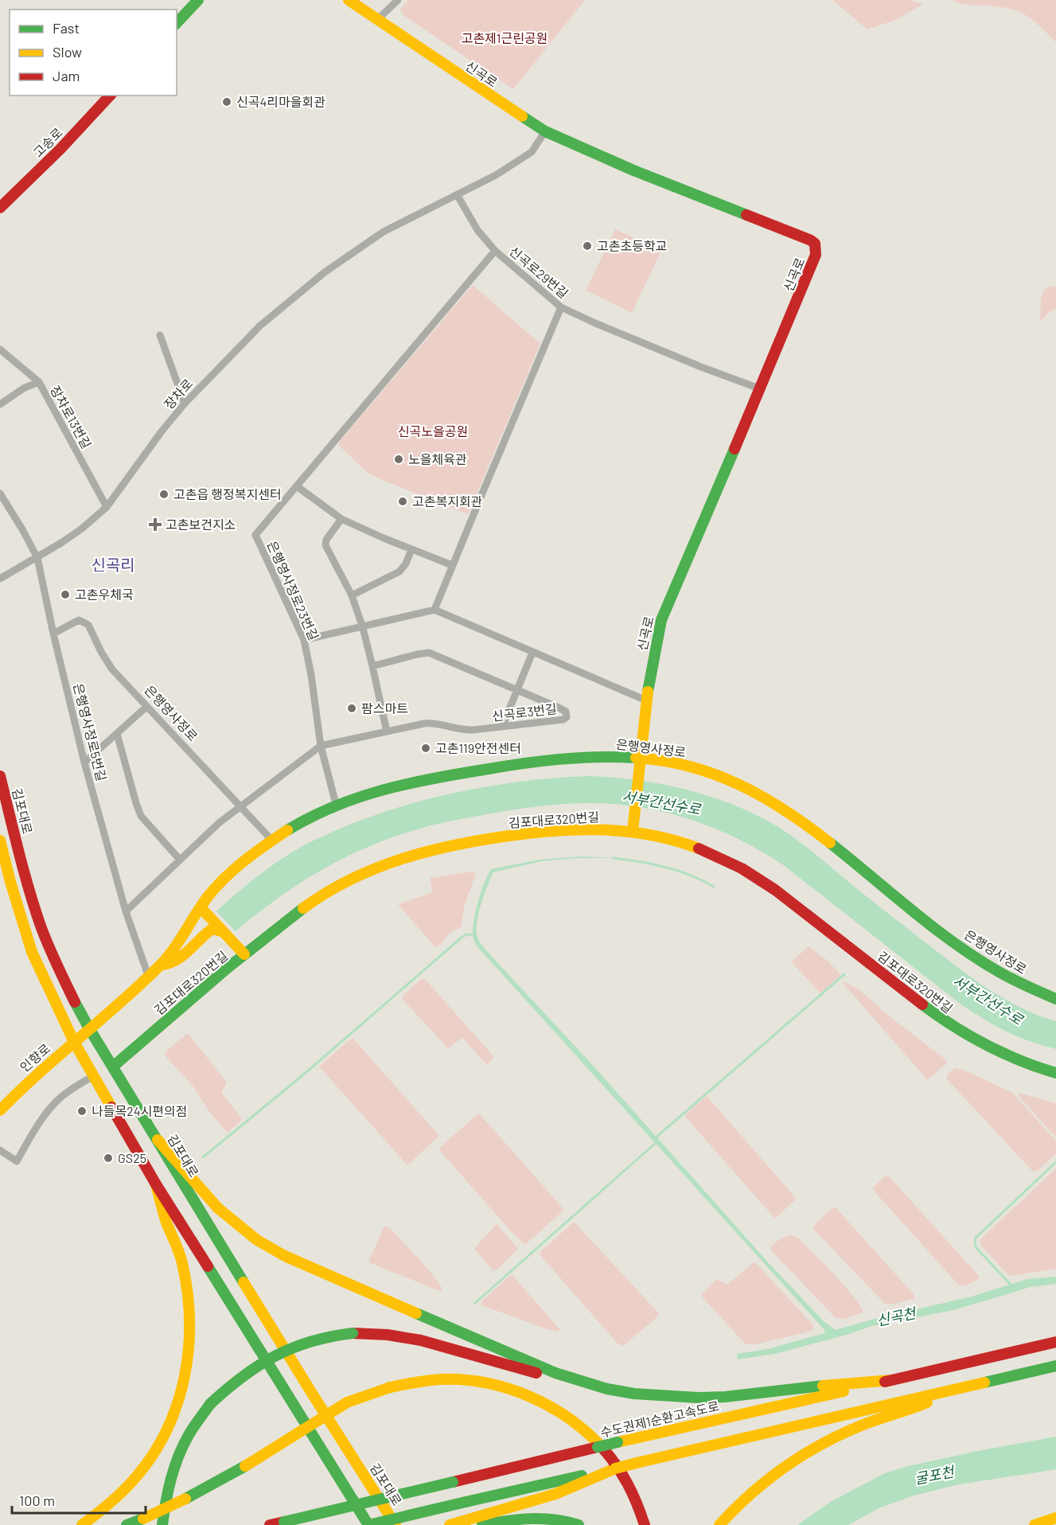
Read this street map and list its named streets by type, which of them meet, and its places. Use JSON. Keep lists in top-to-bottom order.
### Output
{
  "streets": {
    "main road": [
      "신곡로",
      "고송로",
      "은행영사정로",
      "김포대로",
      "김포대로320번길",
      "인향로",
      "수도권제1순환고속도로"
    ],
    "street": [
      "신곡로29번길",
      "장차로",
      "장차로13번길",
      "은행영사정로23번길",
      "신곡로3번길",
      "은행영사정로5번길"
    ]
  },
  "crossings": [
    ["신곡로", "신곡로29번길"],
    ["신곡로", "은행영사정로"],
    ["신곡로", "김포대로320번길"],
    ["신곡로29번길", "장차로"],
    ["신곡로29번길", "은행영사정로23번길"],
    ["장차로", "장차로13번길"],
    ["장차로", "은행영사정로5번길"],
    ["은행영사정로23번길", "신곡로3번길"],
    ["은행영사정로23번길", "은행영사정로"],
    ["은행영사정로", "은행영사정로5번길"],
    ["은행영사정로", "김포대로"],
    ["은행영사정로", "인향로"],
    ["김포대로", "김포대로320번길"],
    ["김포대로", "인향로"]
  ],
  "districts": ["신곡리"],
  "water": ["서부간선수로", "신곡천", "굴포천"],
  "parks": ["고촌제1근린공원", "신곡노을공원"],
  "places": {
    "other": [
      "신곡4리마을회관",
      "고촌초등학교",
      "노을체육관",
      "고촌읍 행정복지센터",
      "고촌복지회관",
      "고촌우체국",
      "팜스마트",
      "고촌119안전센터",
      "나들목24시편의점",
      "GS25"
    ],
    "health": ["고촌보건지소"]
  },
  "legend": ["Fast", "Slow", "Jam"],
  "scale_bar": "100 m"
}
